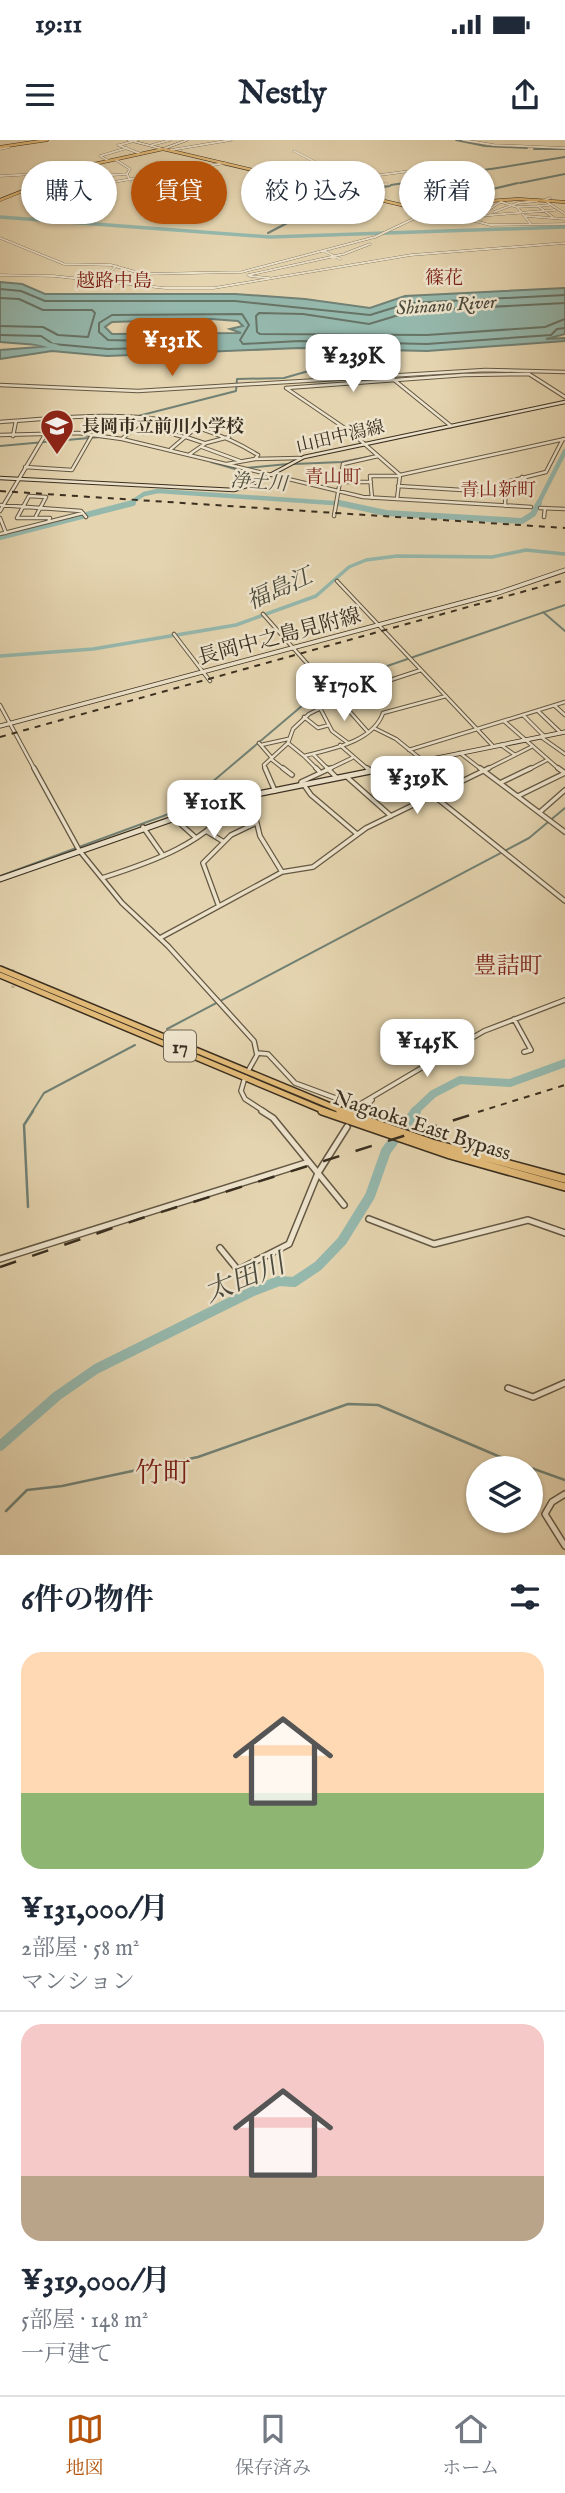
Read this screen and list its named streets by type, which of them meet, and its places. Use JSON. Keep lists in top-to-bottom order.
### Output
{
  "streets": {
    "highway": ["17", "Nagaoka East Bypass"],
    "main road": ["山田中潟線", "長岡中之島見附線"]
  },
  "districts": [
    "篠花",
    "越路中島",
    "青山町",
    "青山新町",
    "豊詰町",
    "竹町"
  ],
  "water": [
    "Shinano River",
    "浄土川",
    "福島江",
    "太田川"
  ],
  "places": {
    "school or university": ["長岡市立前川小学校"]
  },
  "page": {
    "status": "19:11",
    "header": "Nestly",
    "chip": [
      "購入",
      "賃貸",
      "絞り込み",
      "新着"
    ],
    "price": [
      "¥131K",
      "¥239K",
      "¥170K",
      "¥319K",
      "¥101K",
      "¥145K"
    ],
    "heading": "6件の物件",
    "list": [
      {
        "name": "¥131,000/月",
        "note": "2部屋 · 58 m² · マンション"
      },
      {
        "name": "¥319,000/月",
        "note": "5部屋 · 148 m² · 一戸建て"
      }
    ],
    "tabs": ["地図", "保存済み", "ホーム"]
  }
}
